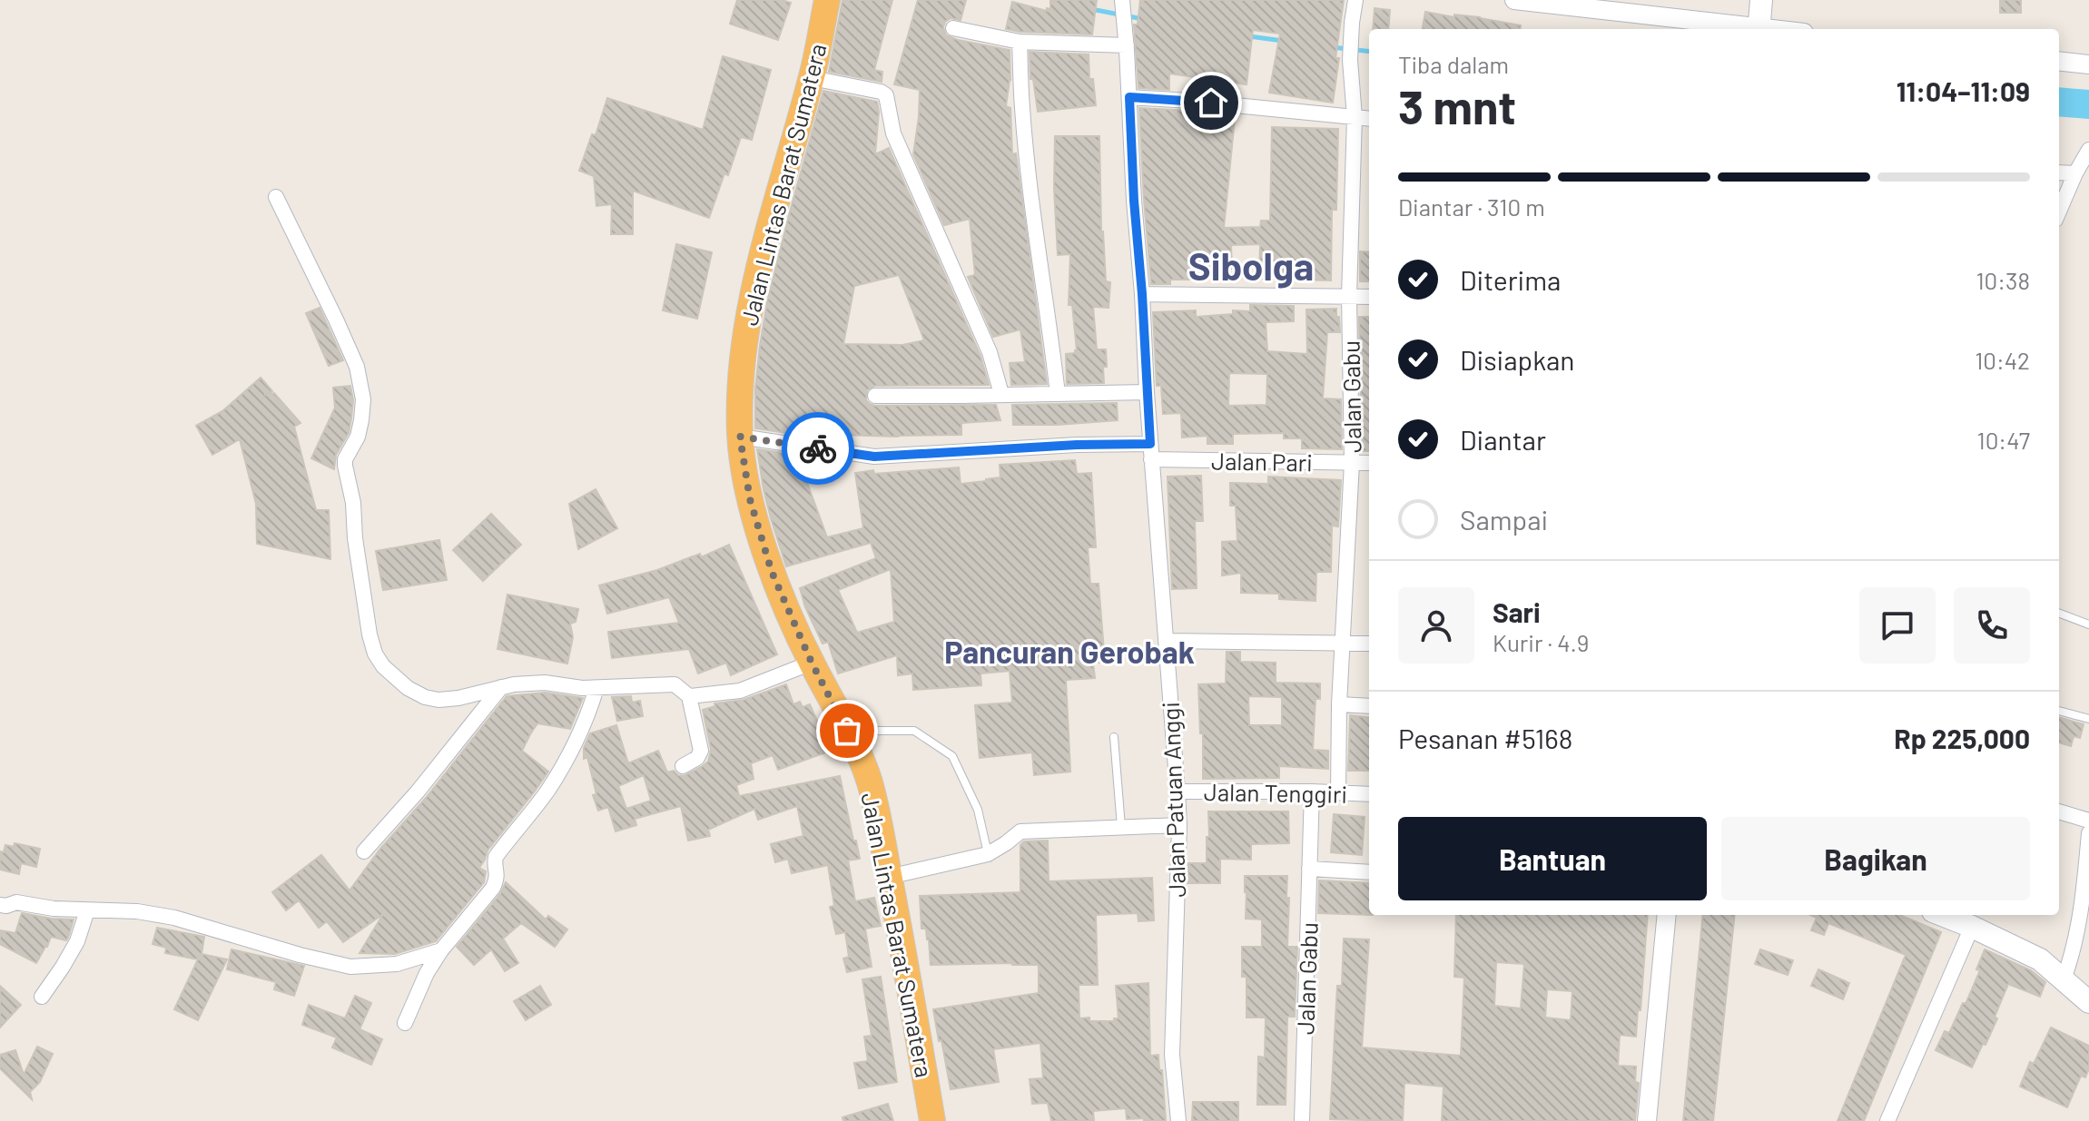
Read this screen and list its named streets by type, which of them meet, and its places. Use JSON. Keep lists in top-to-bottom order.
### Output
{
  "streets": {
    "highway": ["Jalan Lintas Barat Sumatera"],
    "street": [
      "Jalan Gabu",
      "Jalan Pari",
      "Jalan Tenggiri",
      "Jalan Patuan Anggi"
    ]
  },
  "crossings": [
    ["Jalan Gabu", "Jalan Pari"],
    ["Jalan Gabu", "Jalan Tenggiri"],
    ["Jalan Pari", "Jalan Patuan Anggi"],
    ["Jalan Tenggiri", "Jalan Patuan Anggi"]
  ],
  "districts": ["Sibolga", "Pancuran Gerobak"],
  "page": {
    "heading": ["3 mnt", "Tiba dalam", "11:04–11:09"],
    "panel": [
      "Sari",
      "Kurir · 4.9",
      "Pesanan #5168",
      "Rp 225,000"
    ],
    "bar": "Diantar · 310 m",
    "list": [
      ["Diterima", "10:38"],
      ["Disiapkan", "10:42"],
      ["Diantar", "10:47"],
      "Sampai"
    ],
    "buttons": ["Bantuan", "Bagikan"]
  }
}
